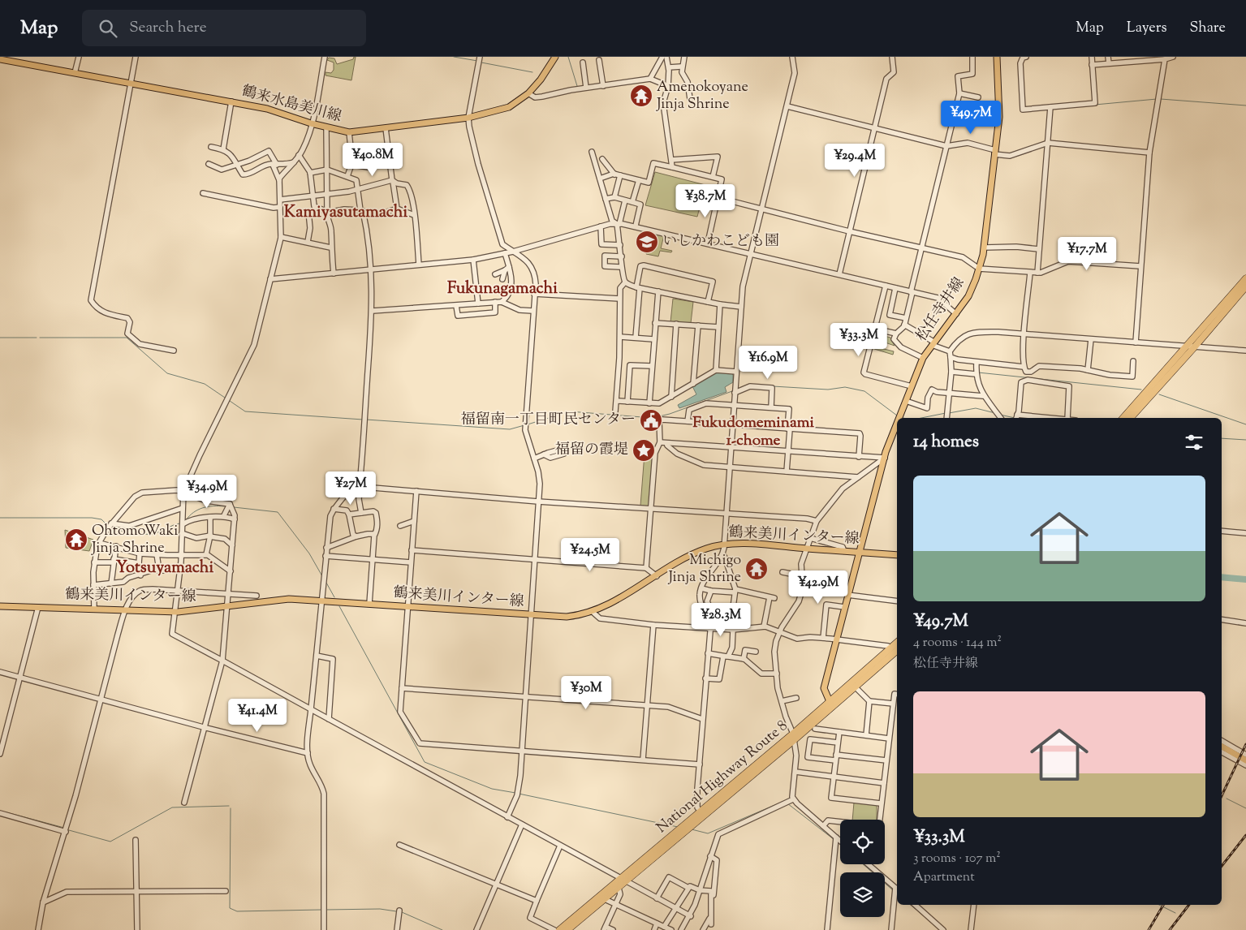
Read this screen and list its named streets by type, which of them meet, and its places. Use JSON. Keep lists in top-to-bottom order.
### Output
{
  "streets": {
    "highway": ["National Highway Route 8"],
    "main road": ["鶴来水島美川線", "松任寺井線", "鶴来美川インター線"]
  },
  "crossings": [
    ["松任寺井線", "鶴来美川インター線"],
    ["松任寺井線", "National Highway Route 8"]
  ],
  "districts": [
    "Kamiyasutamachi",
    "Fukunagamachi",
    "Fukudomeminami 1-chome",
    "Yotsuyamachi"
  ],
  "places": {
    "temple": ["Amenokoyane Jinja Shrine", "OhtomoWaki Jinja Shrine", "Michigo Jinja Shrine"],
    "school or university": ["いしかわこども園"],
    "public building": ["福留南一丁目町民センター"],
    "place": ["福留の霞堤"]
  },
  "page": {
    "header": "Map",
    "search": "Search here",
    "nav": ["Map", "Layers", "Share"],
    "price": [
      "¥49.7M",
      "¥40.8M",
      "¥29.4M",
      "¥38.7M",
      "¥17.7M",
      "¥33.3M",
      "¥16.9M",
      "¥27M",
      "¥34.9M",
      "¥24.5M",
      "¥42.9M",
      "¥28.3M",
      "¥30M",
      "¥41.4M"
    ],
    "heading": "14 homes",
    "list": [
      {
        "name": "¥49.7M",
        "note": "4 rooms · 144 m² · 松任寺井線"
      },
      {
        "name": "¥33.3M",
        "note": "3 rooms · 107 m² · Apartment"
      }
    ]
  }
}
